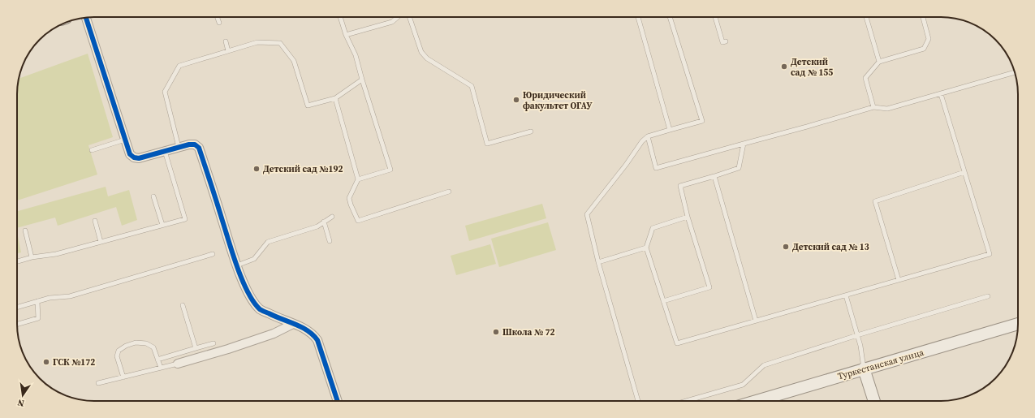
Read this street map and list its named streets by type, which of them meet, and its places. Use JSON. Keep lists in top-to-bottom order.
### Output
{
  "streets": {
    "main road": ["Туркестанская улица"]
  },
  "places": [
    "Детский сад № 155",
    "Юридический факультет ОГАУ",
    "Детский сад №192",
    "Детский сад № 13",
    "Школа № 72",
    "ГСК №172"
  ],
  "north": "bottom"
}
